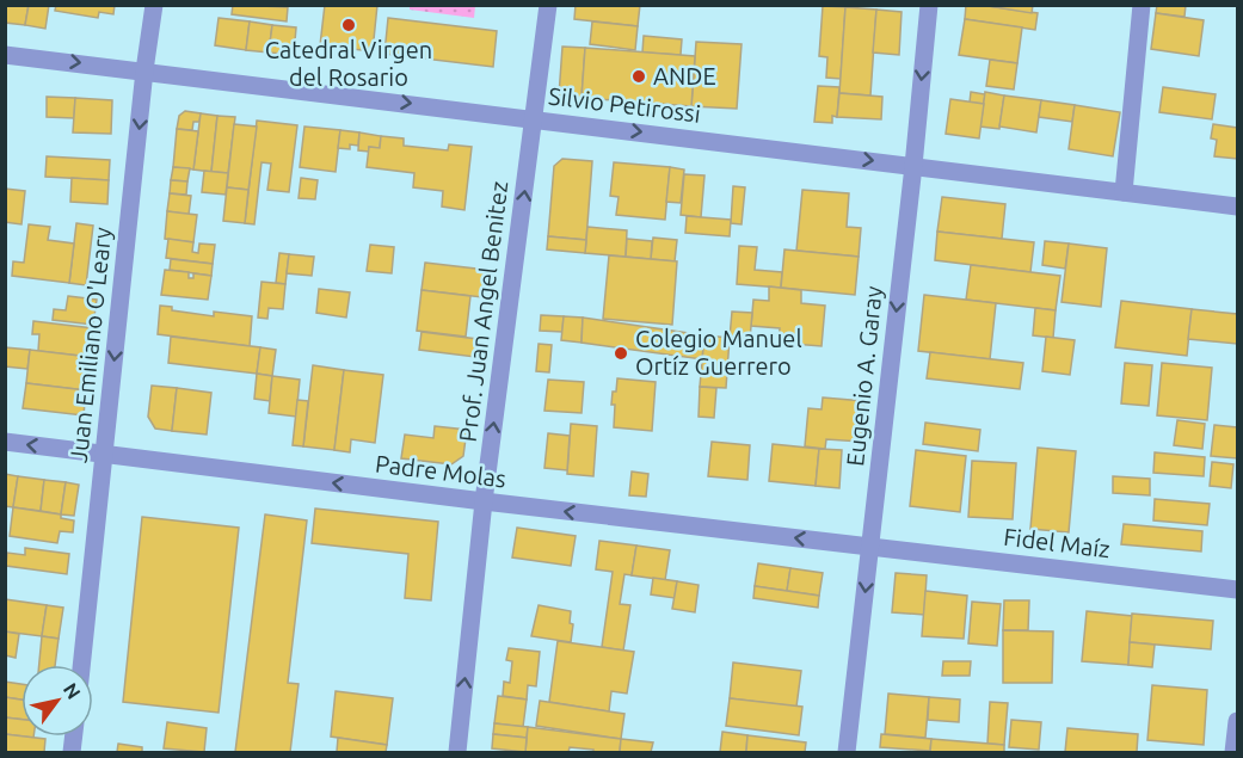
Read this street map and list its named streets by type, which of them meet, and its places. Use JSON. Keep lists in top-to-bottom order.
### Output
{
  "streets": {
    "street": [
      "Silvio Petirossi",
      "Prof. Juan Angel Benitez",
      "Juan Emiliano O'Leary",
      "Eugenio A. Garay",
      "Padre Molas",
      "Fidel Maíz"
    ]
  },
  "crossings": [
    ["Silvio Petirossi", "Prof. Juan Angel Benitez"],
    ["Silvio Petirossi", "Juan Emiliano O'Leary"],
    ["Silvio Petirossi", "Eugenio A. Garay"],
    ["Prof. Juan Angel Benitez", "Padre Molas"],
    ["Juan Emiliano O'Leary", "Padre Molas"],
    ["Eugenio A. Garay", "Padre Molas"],
    ["Eugenio A. Garay", "Fidel Maíz"],
    ["Padre Molas", "Fidel Maíz"]
  ],
  "one_way": [
    "Silvio Petirossi",
    "Prof. Juan Angel Benitez",
    "Juan Emiliano O'Leary",
    "Eugenio A. Garay",
    "Padre Molas"
  ],
  "places": ["Catedral Virgen del Rosario", "ANDE", "Colegio Manuel Ortíz Guerrero"],
  "north": "top right"
}
